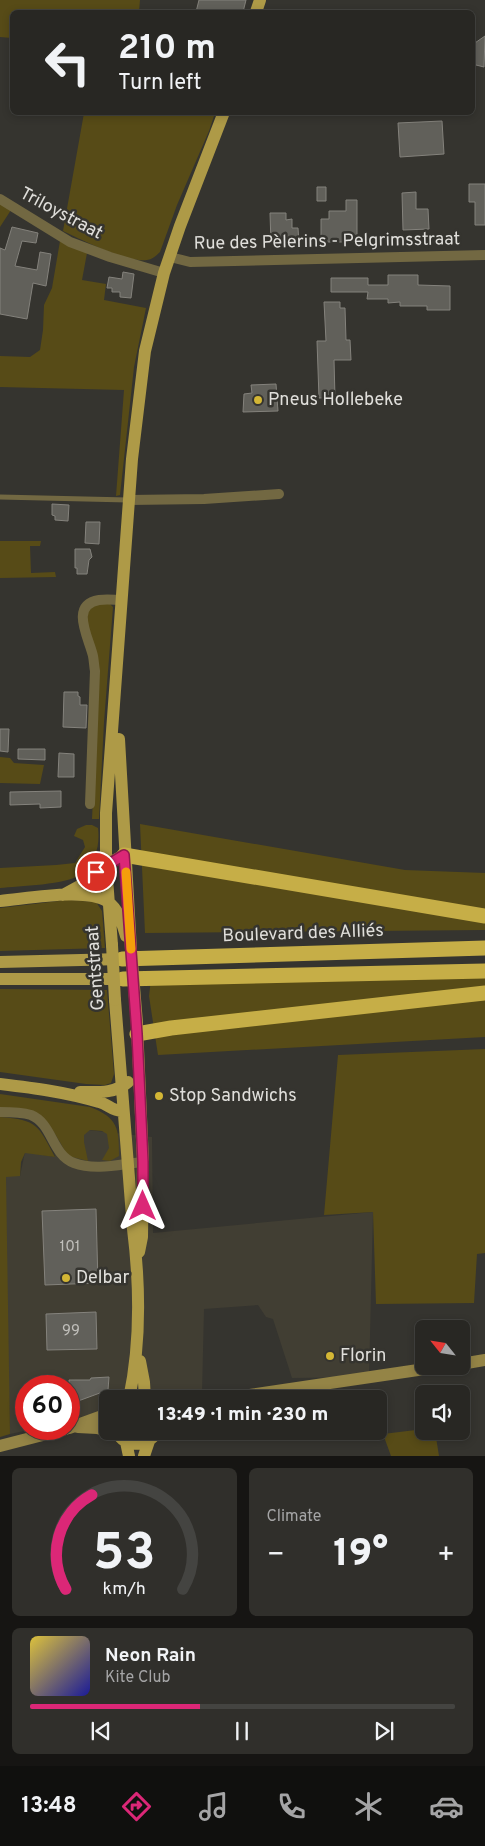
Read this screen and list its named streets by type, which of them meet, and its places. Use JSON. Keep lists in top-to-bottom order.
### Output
{
  "streets": {
    "highway": ["Boulevard des Alliés"],
    "main road": ["Gentstraat"],
    "street": ["Triloystraat", "Rue des Pèlerins - Pelgrimsstraat"]
  },
  "places": [
    "Pneus Hollebeke",
    "Stop Sandwichs",
    "Delbar",
    "Florin"
  ],
  "house_numbers": ["101", "99"],
  "north": "top left",
  "page": {
    "turn": ["210 m", "Turn left"],
    "limit": "60",
    "trip": "13:49 · 1 min · 230 m",
    "tile": "Climate",
    "heat": ["−", "19°", "+"],
    "song": ["Neon Rain", "Kite Club"],
    "tabs": "13:48",
    "gauge": ["53", "km/h"]
  }
}
